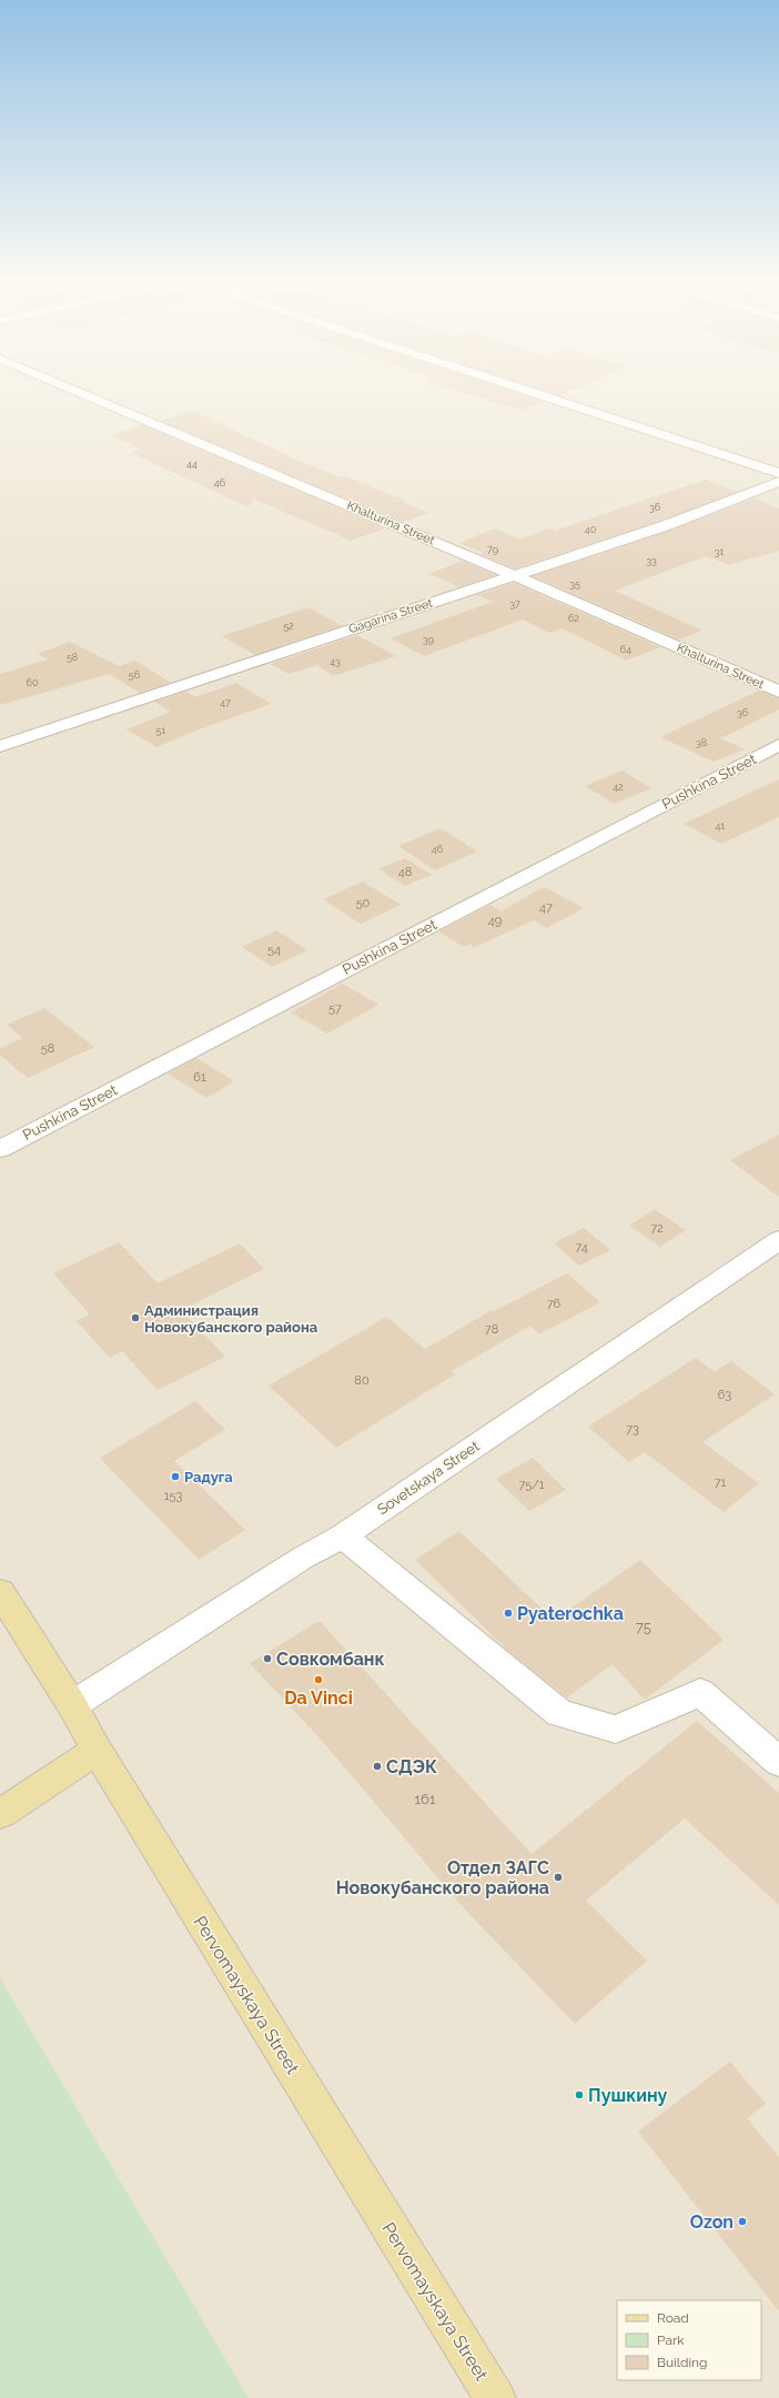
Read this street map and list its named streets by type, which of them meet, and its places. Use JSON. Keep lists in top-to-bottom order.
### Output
{
  "streets": {
    "main road": ["Pervomayskaya Street"],
    "street": [
      "Khalturina Street",
      "Gagarina Street",
      "Pushkina Street",
      "Sovetskaya Street"
    ]
  },
  "crossings": [
    ["Khalturina Street", "Gagarina Street"],
    ["Sovetskaya Street", "Pervomayskaya Street"]
  ],
  "places": [
    "Администрация Новокубанского района",
    "Радуга",
    "Pyaterochka",
    "Совкомбанк",
    "Da Vinci",
    "СДЭК",
    "Отдел ЗАГС Новокубанского района",
    "Пушкину",
    "Ozon"
  ],
  "house_numbers": [
    "44",
    "46",
    "36",
    "40",
    "79",
    "31",
    "33",
    "35",
    "37",
    "62",
    "52",
    "39",
    "64",
    "58",
    "43",
    "56",
    "60",
    "47",
    "36",
    "51",
    "38",
    "42",
    "41",
    "46",
    "48",
    "50",
    "47",
    "49",
    "54",
    "57",
    "58",
    "61",
    "72",
    "74",
    "76",
    "78",
    "80",
    "63",
    "73",
    "71",
    "75/1",
    "153",
    "75",
    "161"
  ],
  "legend": ["Road", "Park", "Building"]
}
